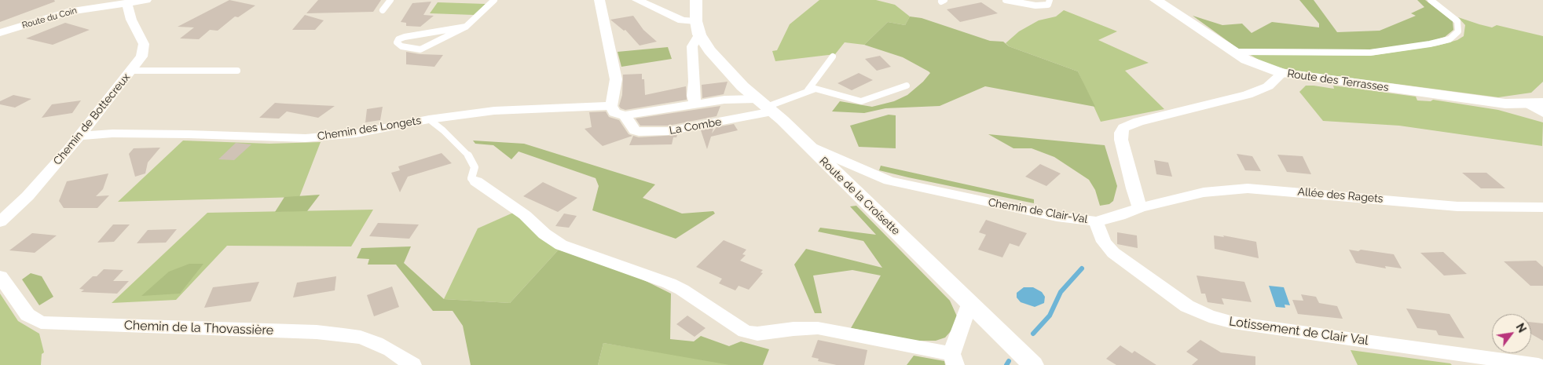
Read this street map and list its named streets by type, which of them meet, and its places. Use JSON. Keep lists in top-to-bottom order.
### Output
{
  "streets": {
    "street": [
      "Route du Coin",
      "Route des Terrasses",
      "Chemin de Bottecreux",
      "La Combe",
      "Chemin des Longets",
      "Allée des Ragets",
      "Route de la Croisette",
      "Chemin de Clair-Val",
      "Chemin de la Thovassière",
      "Lotissement de Clair Val"
    ]
  },
  "crossings": [
    ["Route du Coin", "Chemin de Bottecreux"],
    ["Chemin de Bottecreux", "Chemin des Longets"],
    ["La Combe", "Chemin des Longets"],
    ["La Combe", "Route de la Croisette"],
    ["Allée des Ragets", "Chemin de Clair-Val"],
    ["Route de la Croisette", "Chemin de Clair-Val"],
    ["Chemin de Clair-Val", "Lotissement de Clair Val"]
  ],
  "north": "top right"
}
